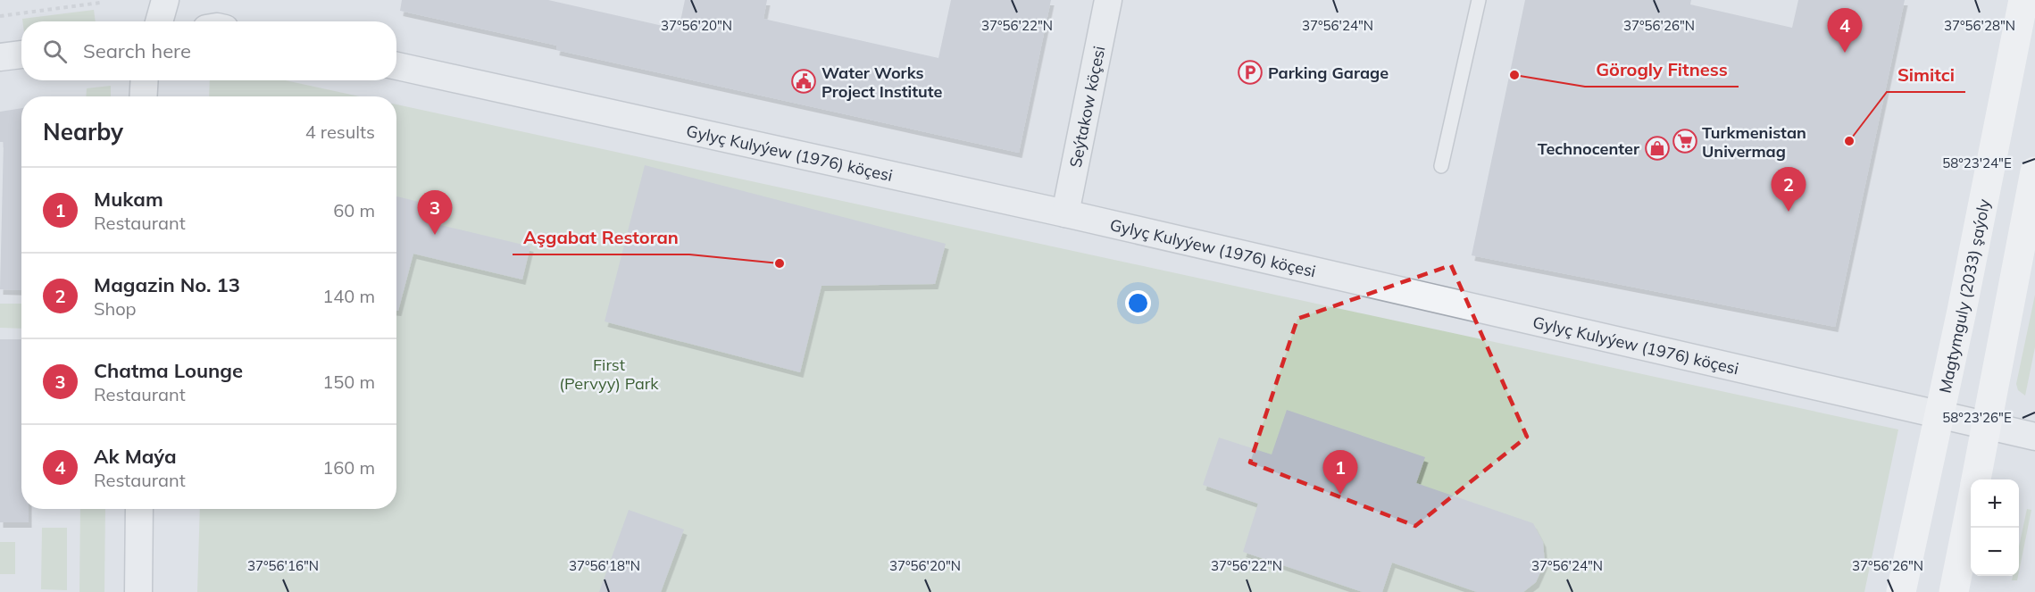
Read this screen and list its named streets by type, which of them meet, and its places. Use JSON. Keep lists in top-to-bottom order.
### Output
{
  "streets": {
    "main road": ["Magtymguly (2033) şaýoly"],
    "street": ["Seýtakow köçesi", "Gylyç Kulyýew (1976) köçesi"]
  },
  "crossings": [
    ["Seýtakow köçesi", "Gylyç Kulyýew (1976) köçesi"],
    ["Gylyç Kulyýew (1976) köçesi", "Magtymguly (2033) şaýoly"]
  ],
  "parks": ["First (Pervyy) Park"],
  "places": {
    "parking": ["Parking Garage"],
    "other": ["Görogly Fitness", "Simitci", "Aşgabat Restoran"],
    "public building": ["Water Works Project Institute"],
    "supermarket": ["Turkmenistan Univermag"],
    "shop": ["Technocenter"]
  },
  "page": {
    "pins": [
      "4",
      "2",
      "3",
      "1"
    ],
    "search": "Search here",
    "heading": ["Nearby", "4 results"],
    "list": [
      {
        "mark": "1",
        "name": "Mukam",
        "note": "Restaurant",
        "value": "60 m"
      },
      {
        "mark": "2",
        "name": "Magazin No. 13",
        "note": "Shop",
        "value": "140 m"
      },
      {
        "mark": "3",
        "name": "Chatma Lounge",
        "note": "Restaurant",
        "value": "150 m"
      },
      {
        "mark": "4",
        "name": "Ak Maýa",
        "note": "Restaurant",
        "value": "160 m"
      }
    ],
    "map_buttons": ["+", "−"]
  },
  "coordinates": [
    "37°56'20\"N",
    "37°56'22\"N",
    "37°56'24\"N",
    "37°56'26\"N",
    "37°56'28\"N",
    "58°23'24\"E",
    "58°23'26\"E",
    "37°56'16\"N",
    "37°56'18\"N"
  ]
}
